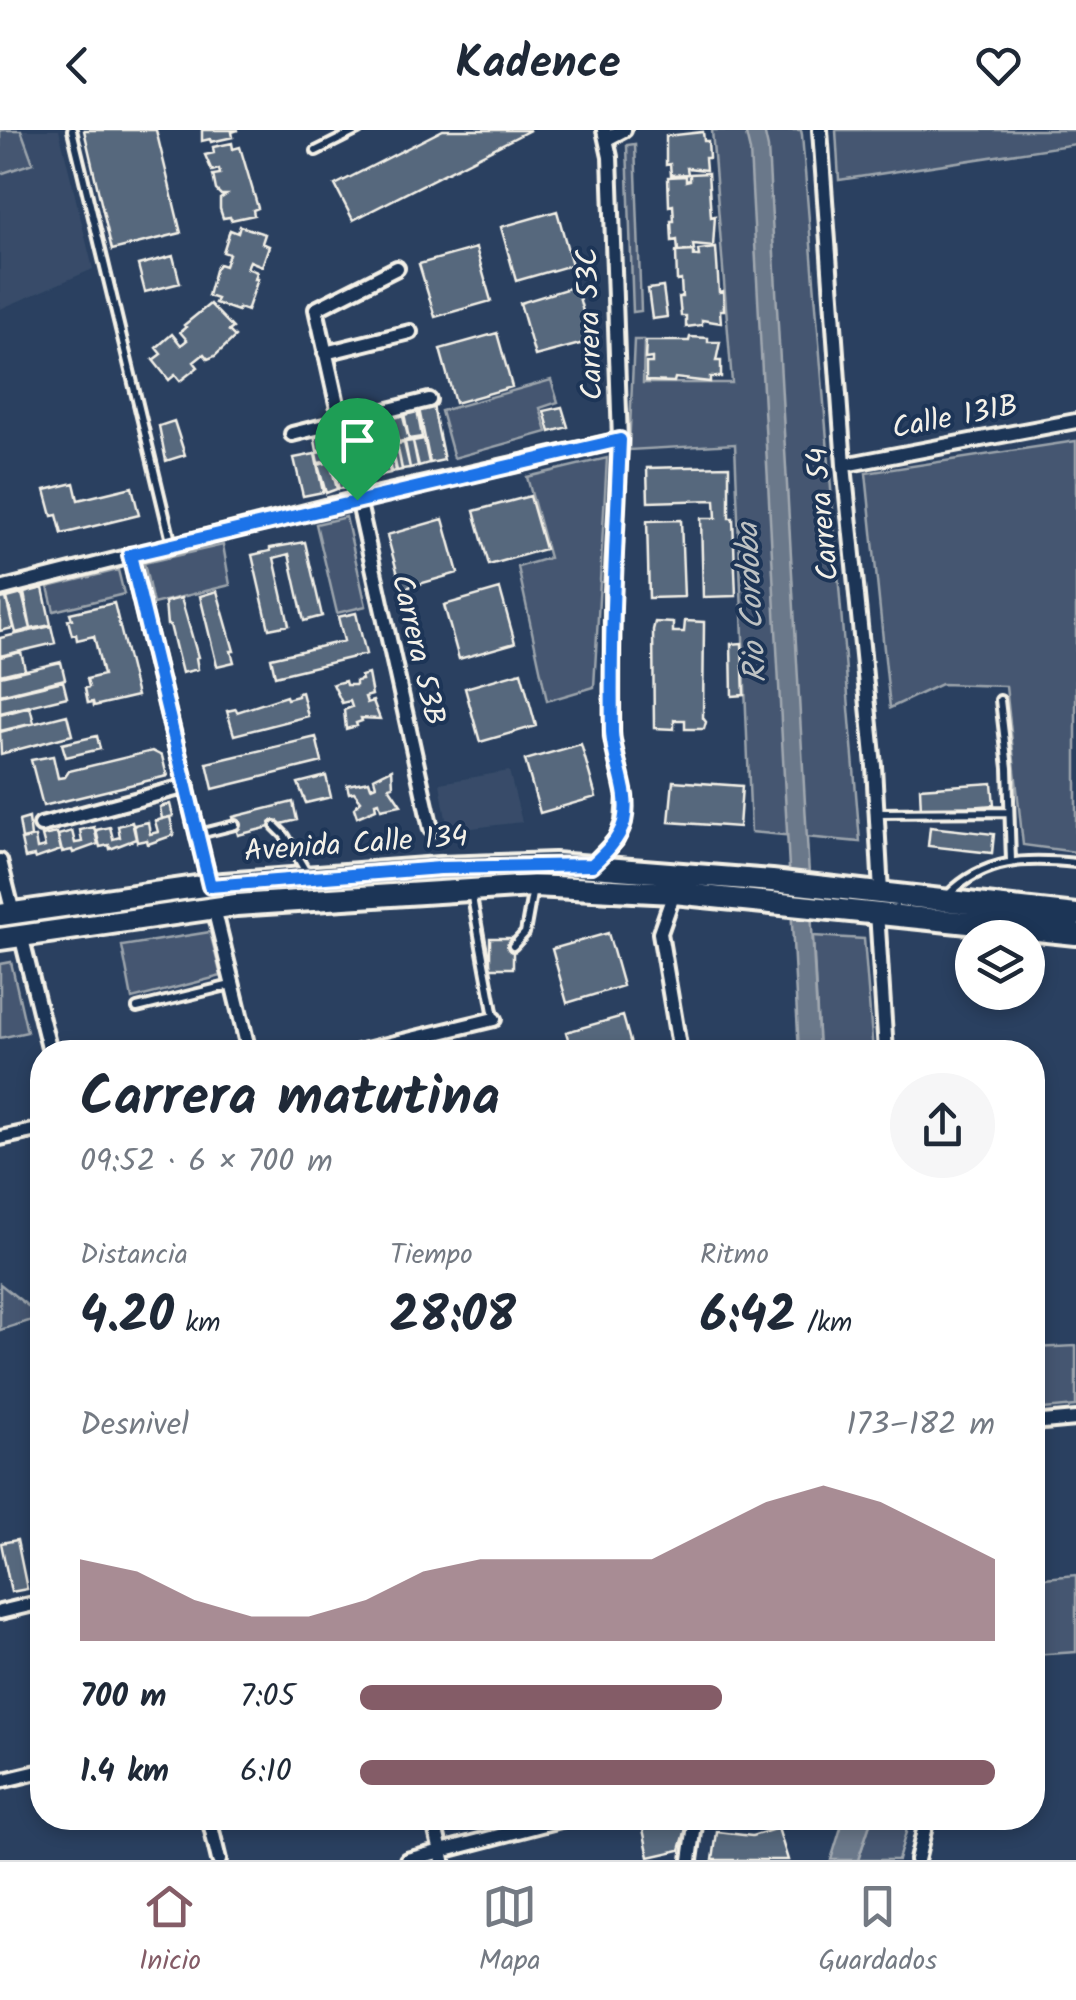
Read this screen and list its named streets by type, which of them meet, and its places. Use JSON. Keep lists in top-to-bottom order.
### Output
{
  "streets": {
    "main road": ["Avenida Calle 134"],
    "street": [
      "Carrera 53C",
      "Calle 131B",
      "Carrera 54",
      "Carrera 53B"
    ]
  },
  "crossings": [
    ["Carrera 53C", "Avenida Calle 134"],
    ["Calle 131B", "Carrera 54"],
    ["Carrera 54", "Avenida Calle 134"]
  ],
  "water": ["Rio Cordoba"],
  "page": {
    "header": "Kadence",
    "heading": ["Carrera matutina", "09:52 · 6 × 700 m"],
    "stats": [
      ["Distancia", "4.20 km"],
      ["Tiempo", "28:08"],
      ["Ritmo", "6:42 /km"]
    ],
    "chart": ["Desnivel", "173–182 m"],
    "list": [
      {
        "name": "700 m",
        "note": "7:05"
      },
      {
        "name": "1.4 km",
        "note": "6:10"
      }
    ],
    "tabs": ["Inicio", "Mapa", "Guardados"]
  }
}
